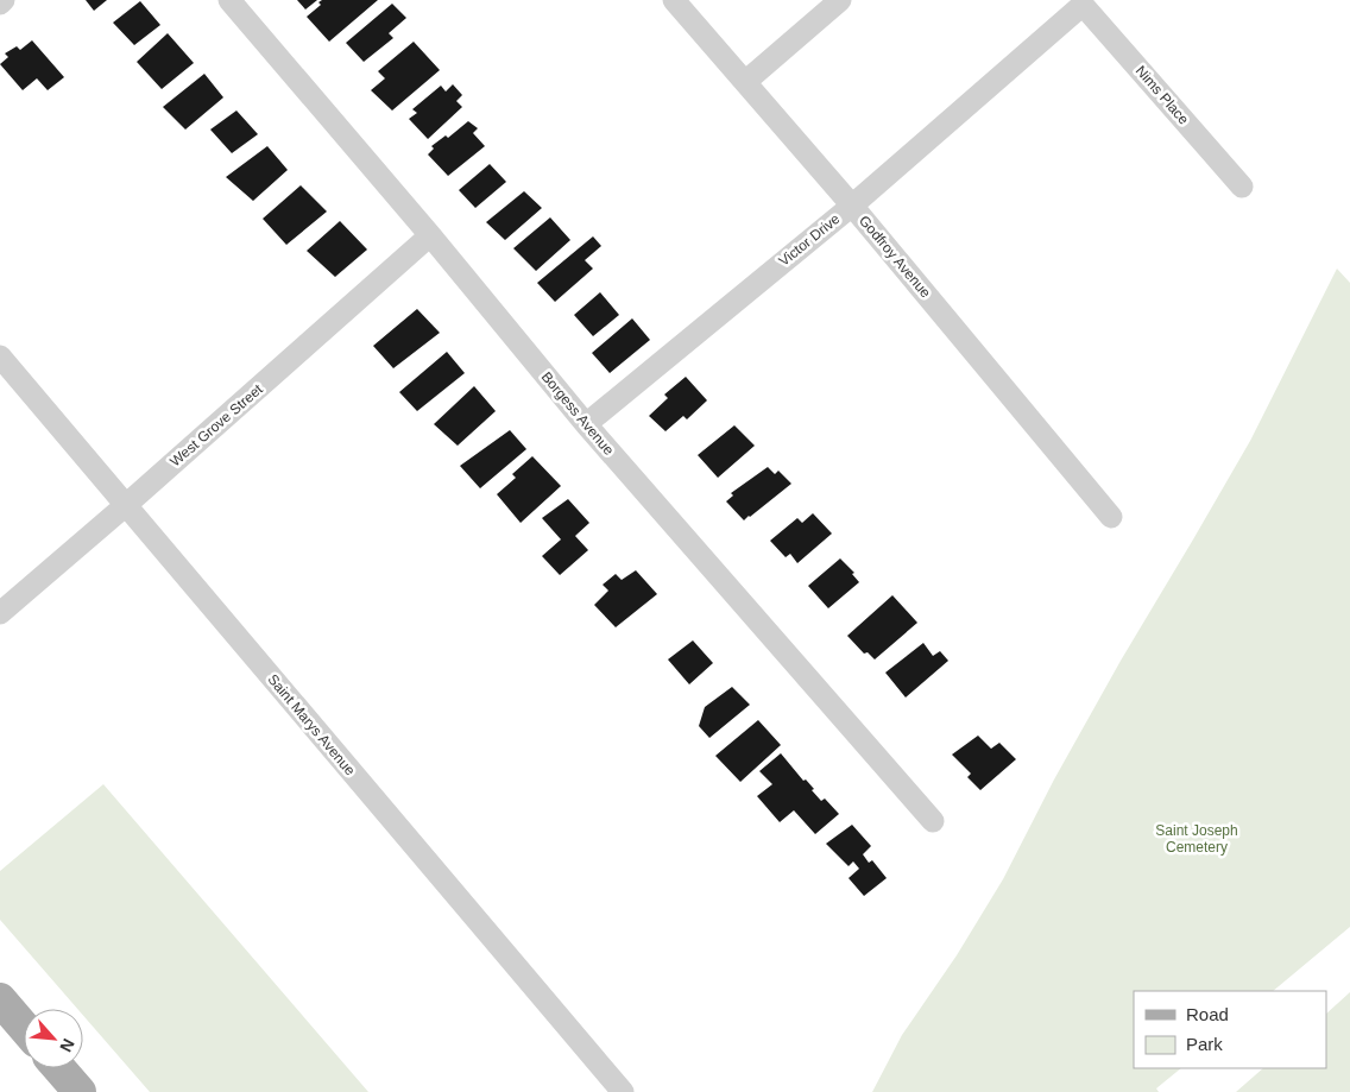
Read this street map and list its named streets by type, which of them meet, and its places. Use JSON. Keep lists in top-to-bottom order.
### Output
{
  "streets": {
    "street": [
      "Nims Place",
      "Victor Drive",
      "Godfroy Avenue",
      "Borgess Avenue",
      "West Grove Street",
      "Saint Marys Avenue"
    ]
  },
  "crossings": [
    ["Nims Place", "Victor Drive"],
    ["Victor Drive", "Godfroy Avenue"],
    ["Victor Drive", "Borgess Avenue"],
    ["Borgess Avenue", "West Grove Street"],
    ["West Grove Street", "Saint Marys Avenue"]
  ],
  "parks": ["Saint Joseph Cemetery"],
  "legend": ["Road", "Park"],
  "north": "bottom right"
}
